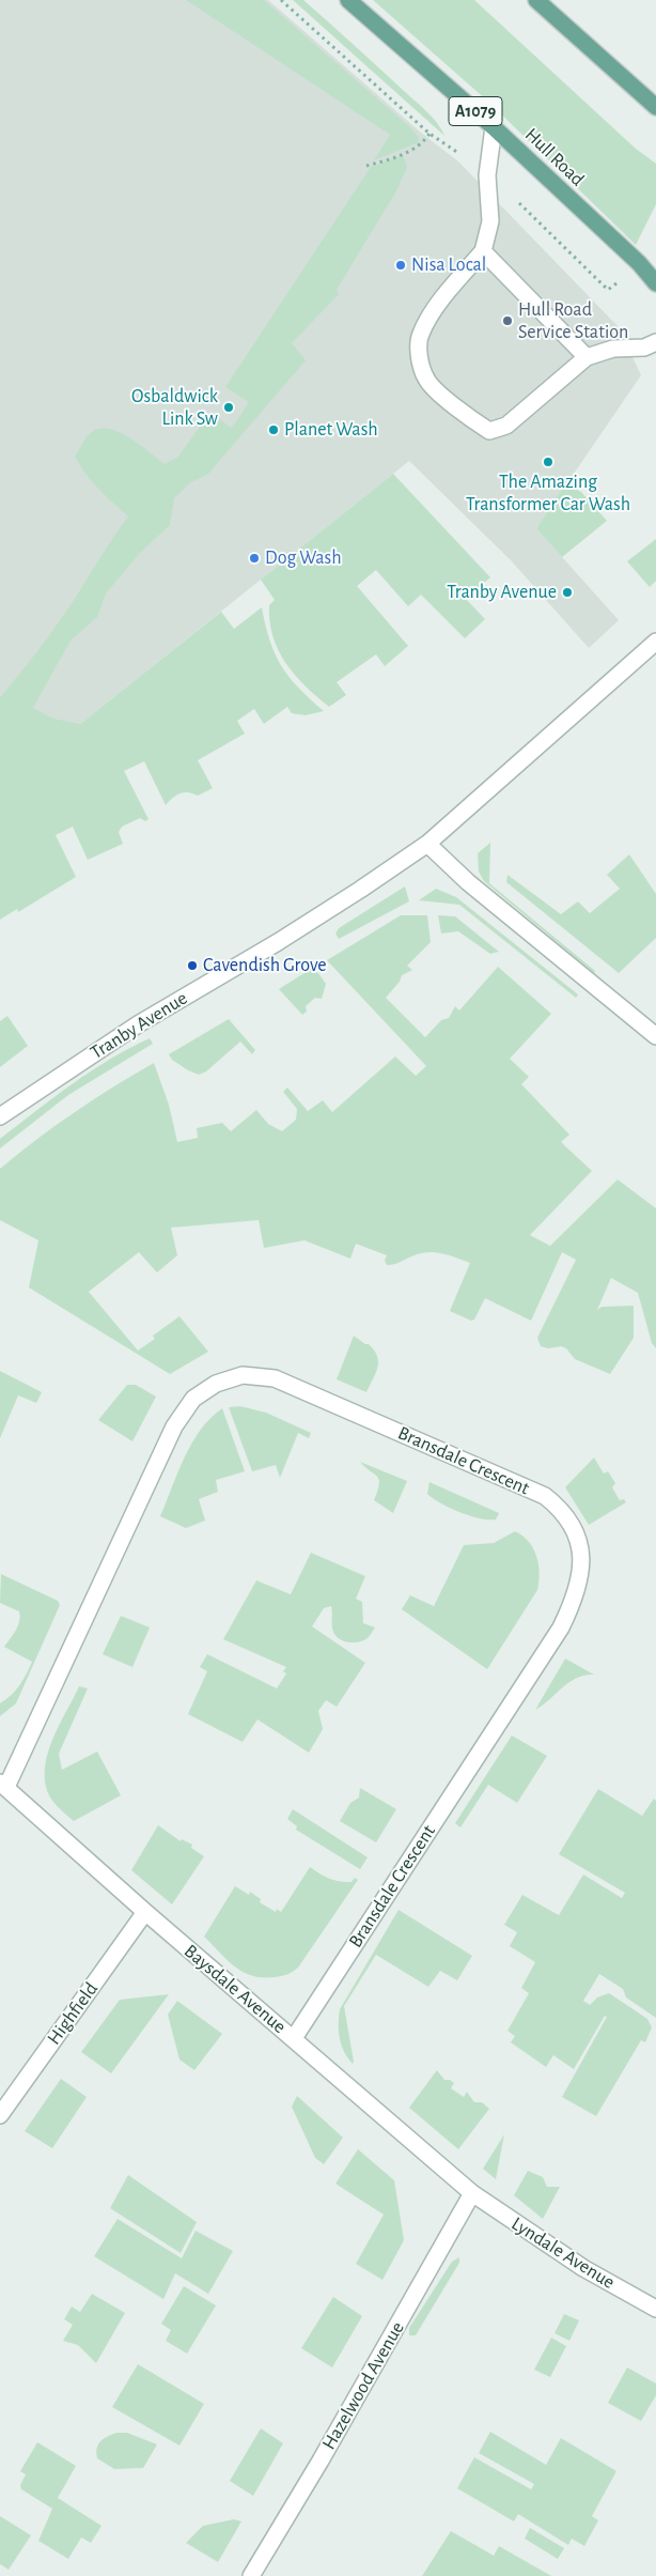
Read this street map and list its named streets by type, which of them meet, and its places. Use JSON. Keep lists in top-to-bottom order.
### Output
{
  "streets": {
    "main road": ["A1079", "Hull Road"],
    "street": [
      "Tranby Avenue",
      "Bransdale Crescent",
      "Baysdale Avenue",
      "Highfield",
      "Lyndale Avenue",
      "Hazelwood Avenue"
    ]
  },
  "crossings": [
    ["Bransdale Crescent", "Baysdale Avenue"],
    ["Baysdale Avenue", "Highfield"],
    ["Baysdale Avenue", "Lyndale Avenue"],
    ["Baysdale Avenue", "Hazelwood Avenue"],
    ["Lyndale Avenue", "Hazelwood Avenue"]
  ],
  "places": [
    "Nisa Local",
    "Hull Road Service Station",
    "Osbaldwick Link Sw",
    "Planet Wash",
    "The Amazing Transformer Car Wash",
    "Dog Wash",
    "Tranby Avenue",
    "Cavendish Grove"
  ]
}
